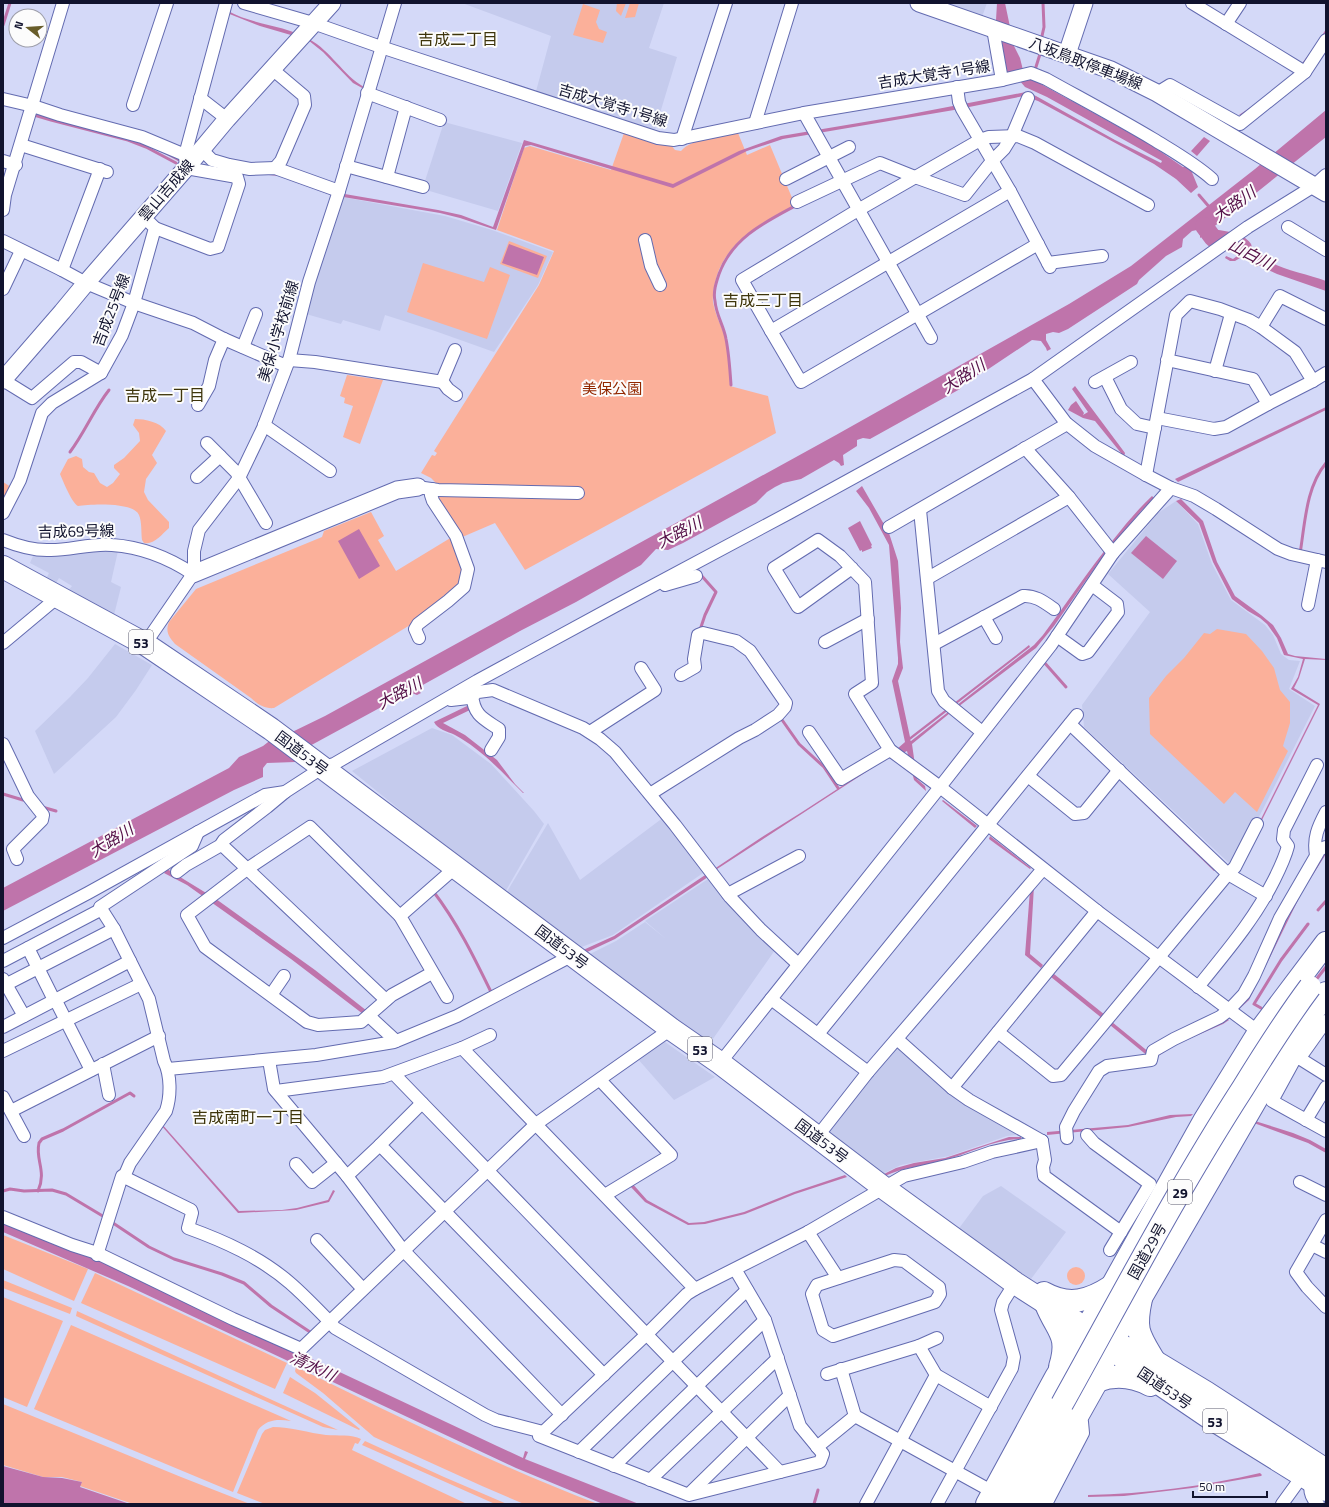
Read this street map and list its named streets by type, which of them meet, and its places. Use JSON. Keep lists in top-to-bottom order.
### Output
{
  "streets": {
    "highway": [
      "53",
      "国道53号",
      "29",
      "国道29号"
    ],
    "street": [
      "八坂鳥取停車場線",
      "吉成大覚寺1号線",
      "雲山吉成線",
      "吉成25号線",
      "美保小学校前線",
      "吉成69号線"
    ]
  },
  "crossings": [
    ["八坂鳥取停車場線", "吉成大覚寺1号線"],
    ["吉成大覚寺1号線", "雲山吉成線"],
    ["吉成大覚寺1号線", "美保小学校前線"],
    ["雲山吉成線", "吉成25号線"],
    ["美保小学校前線", "吉成69号線"],
    ["国道53号", "29"],
    ["29", "国道29号"]
  ],
  "districts": [
    "吉成二丁目",
    "吉成三丁目",
    "吉成一丁目",
    "吉成南町一丁目"
  ],
  "water": ["大路川", "山白川", "清水川"],
  "parks": ["美保公園"],
  "scale_bar": "50 m",
  "north": "left"
}
